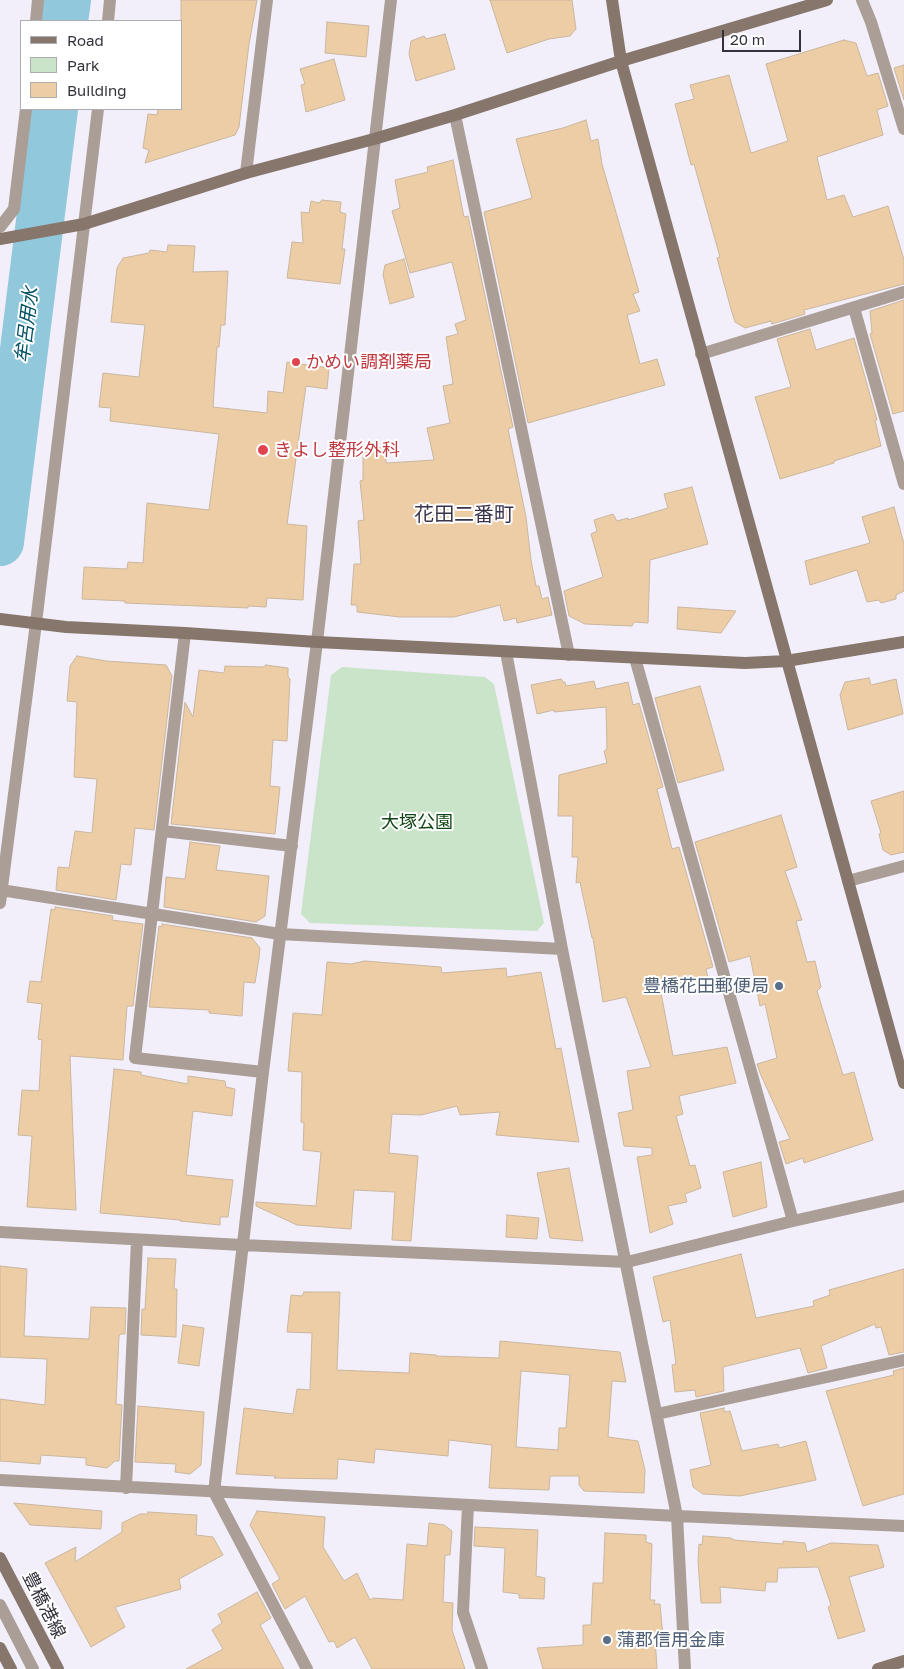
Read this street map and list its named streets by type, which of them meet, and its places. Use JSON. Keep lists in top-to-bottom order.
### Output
{
  "streets": {
    "street": ["豊橋港線"]
  },
  "districts": ["花田二番町"],
  "water": ["牟呂用水"],
  "parks": ["大塚公園"],
  "places": [
    "かめい調剤薬局",
    "きよし整形外科",
    "豊橋花田郵便局",
    "蒲郡信用金庫"
  ],
  "legend": ["Road", "Park", "Building"],
  "scale_bar": "20 m"
}
